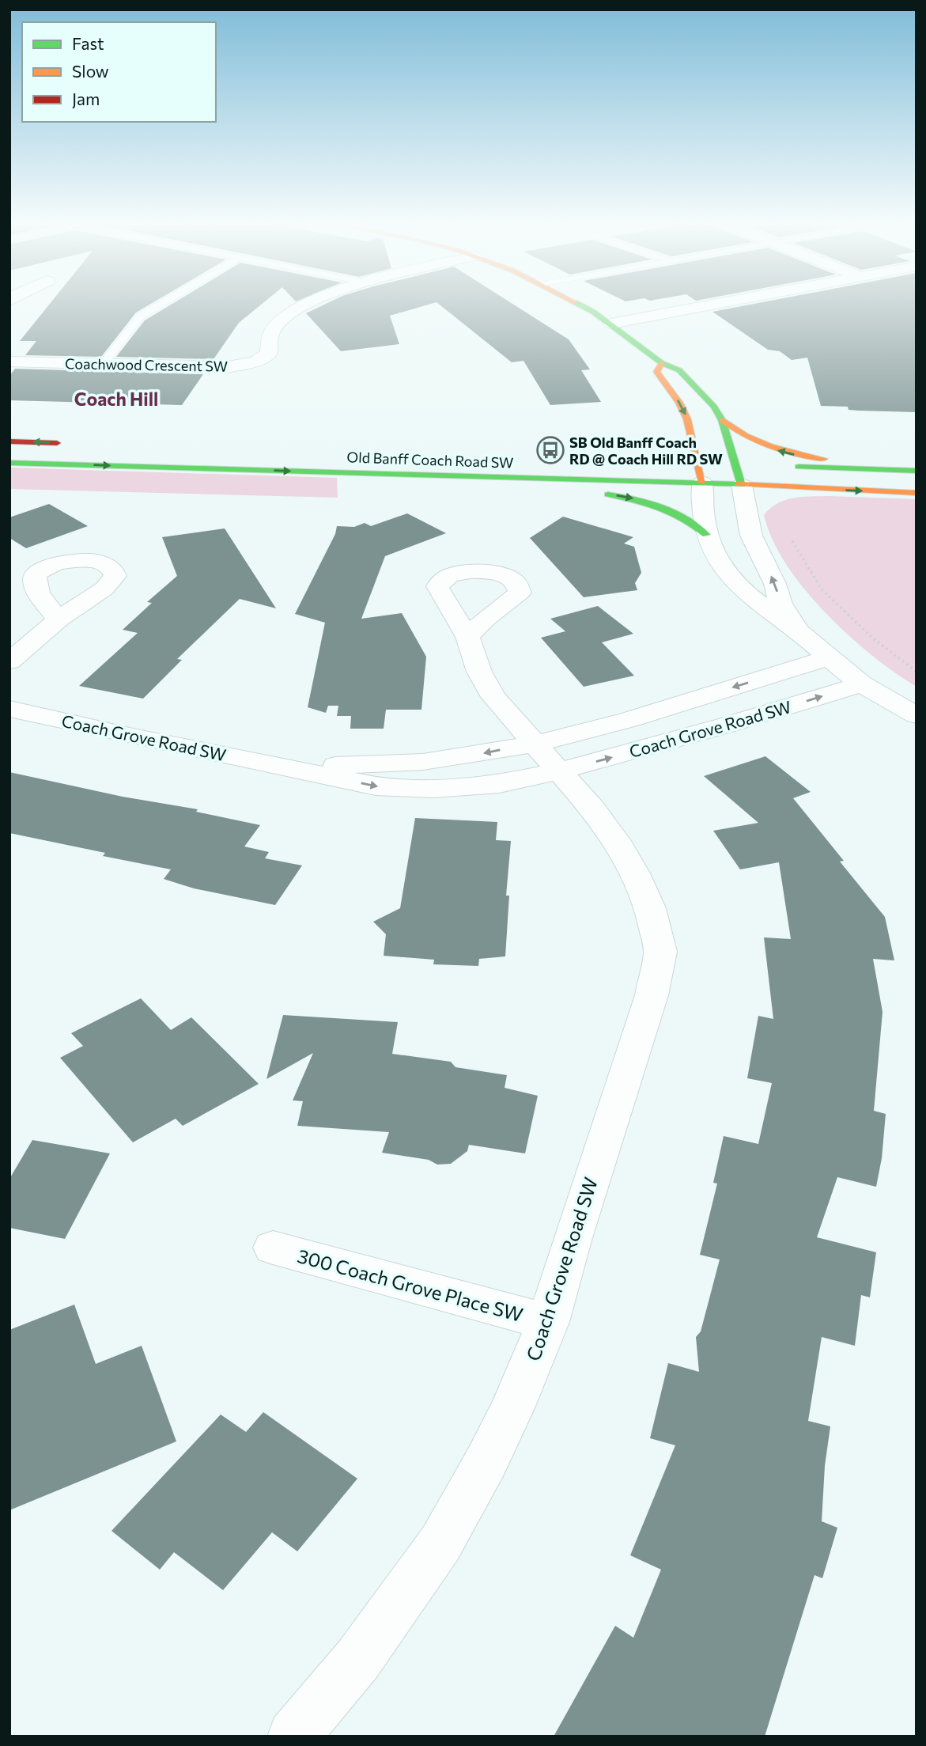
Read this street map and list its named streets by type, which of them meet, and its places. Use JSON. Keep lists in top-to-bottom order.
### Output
{
  "streets": {
    "main road": ["Old Banff Coach Road SW"],
    "street": ["Coachwood Crescent SW", "Coach Grove Road SW", "300 Coach Grove Place SW"]
  },
  "crossings": [
    ["Coach Grove Road SW", "300 Coach Grove Place SW"]
  ],
  "districts": ["Coach Hill"],
  "places": {
    "bus stop": ["SB Old Banff Coach RD @ Coach Hill RD SW"]
  },
  "legend": ["Fast", "Slow", "Jam"]
}
